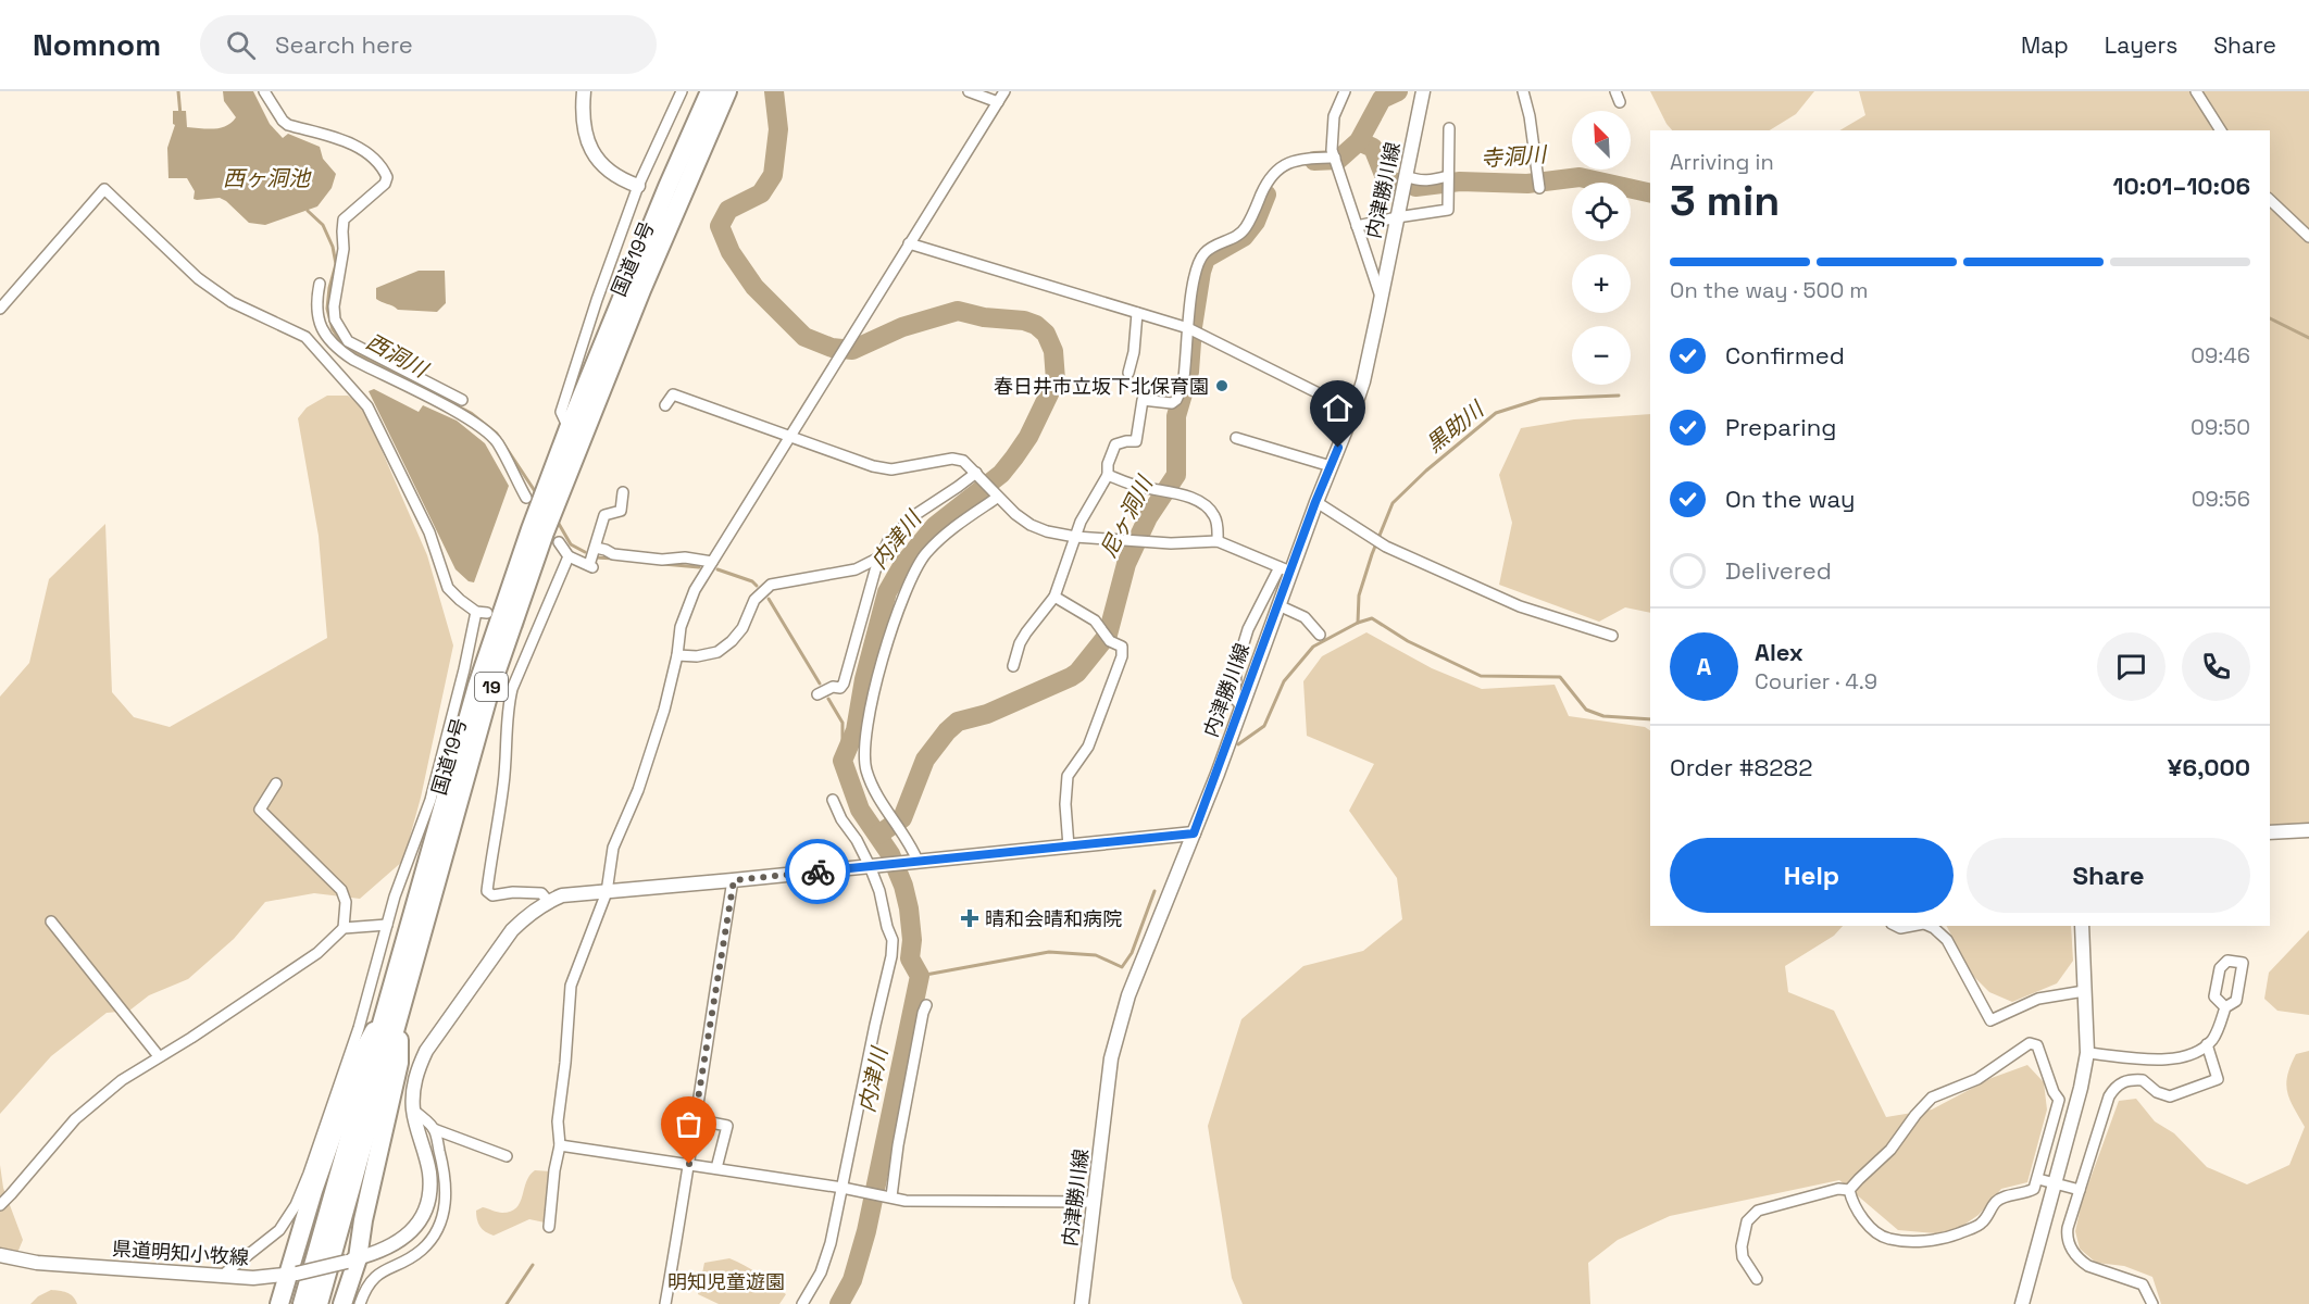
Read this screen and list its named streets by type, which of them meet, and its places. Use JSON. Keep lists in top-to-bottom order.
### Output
{
  "streets": {
    "highway": ["国道19号", "19"],
    "street": ["内津勝川線", "県道明知小牧線"]
  },
  "water": [
    "寺洞川",
    "西ヶ洞池",
    "西洞川",
    "黒助川",
    "尼ヶ洞川",
    "内津川"
  ],
  "parks": ["明知児童遊園"],
  "places": {
    "other": ["春日井市立坂下北保育園"],
    "health": ["晴和会晴和病院"]
  },
  "north": "top left",
  "page": {
    "header": "Nomnom",
    "search": "Search here",
    "nav": ["Map", "Layers", "Share"],
    "map_buttons": ["+", "−"],
    "heading": ["3 min", "Arriving in", "10:01–10:06"],
    "panel": [
      "Alex",
      "Courier · 4.9",
      "Order #8282",
      "¥6,000"
    ],
    "bar": "On the way · 500 m",
    "list": [
      ["Confirmed", "09:46"],
      ["Preparing", "09:50"],
      ["On the way", "09:56"],
      "Delivered"
    ],
    "round": "A",
    "buttons": ["Help", "Share"]
  }
}
